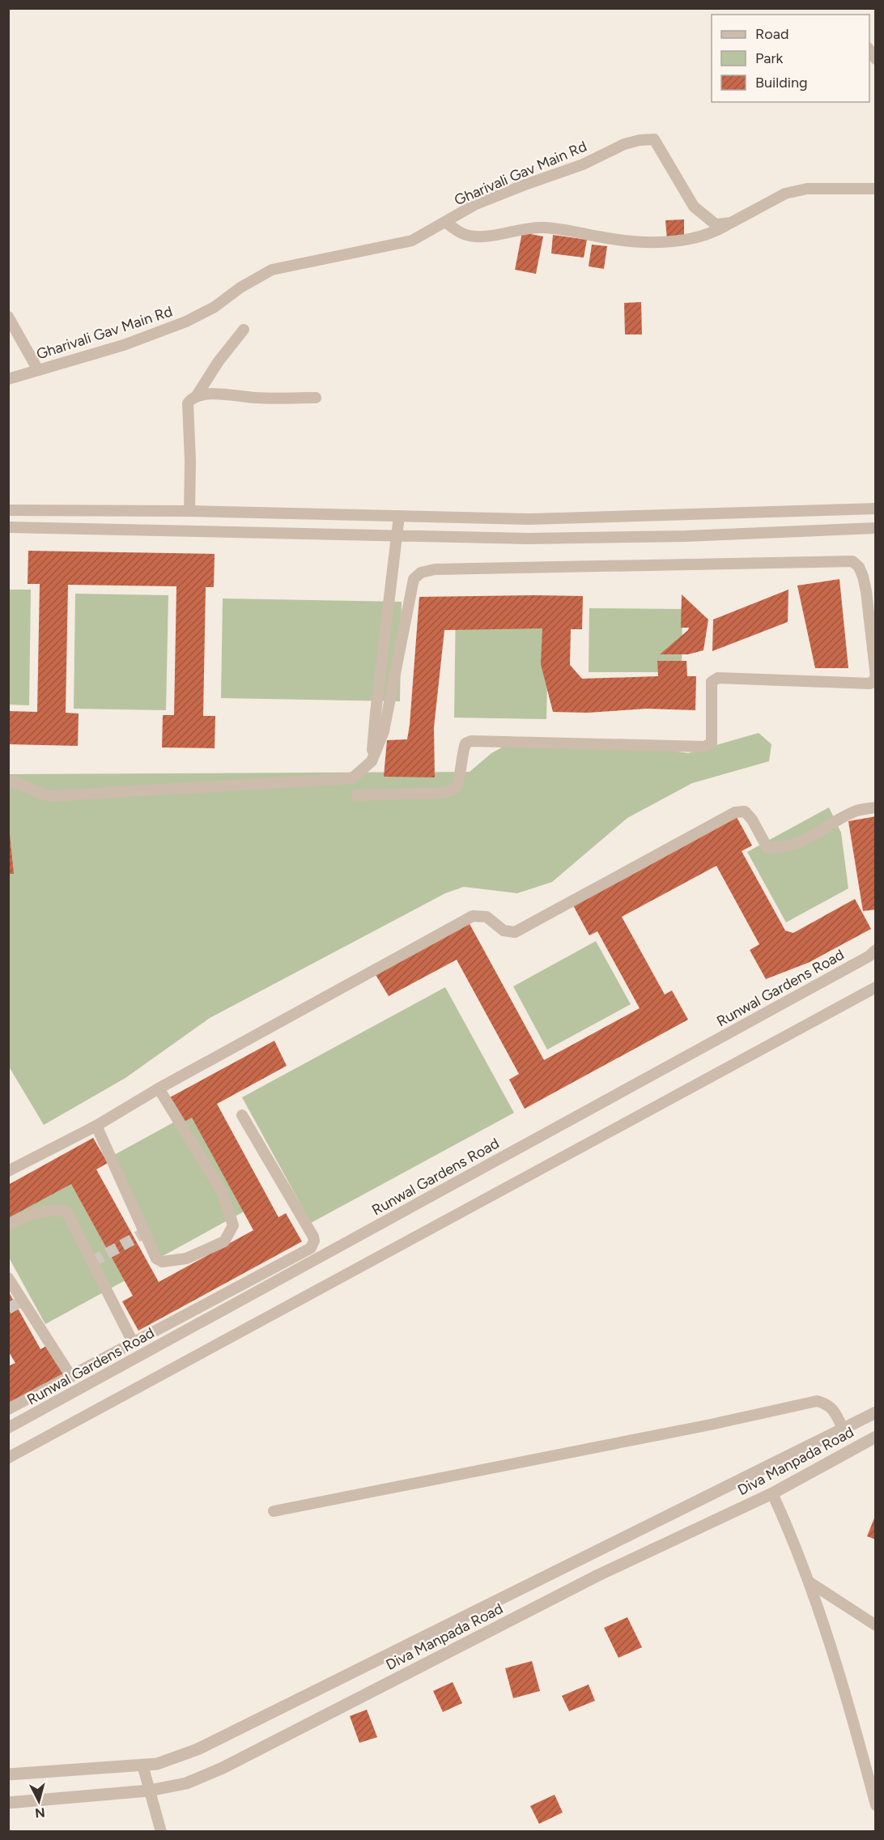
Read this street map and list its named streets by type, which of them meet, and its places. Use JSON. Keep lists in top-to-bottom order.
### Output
{
  "streets": {
    "street": ["Gharivali Gav Main Rd", "Runwal Gardens Road", "Diva Manpada Road"]
  },
  "legend": ["Road", "Park", "Building"],
  "north": "bottom"
}
